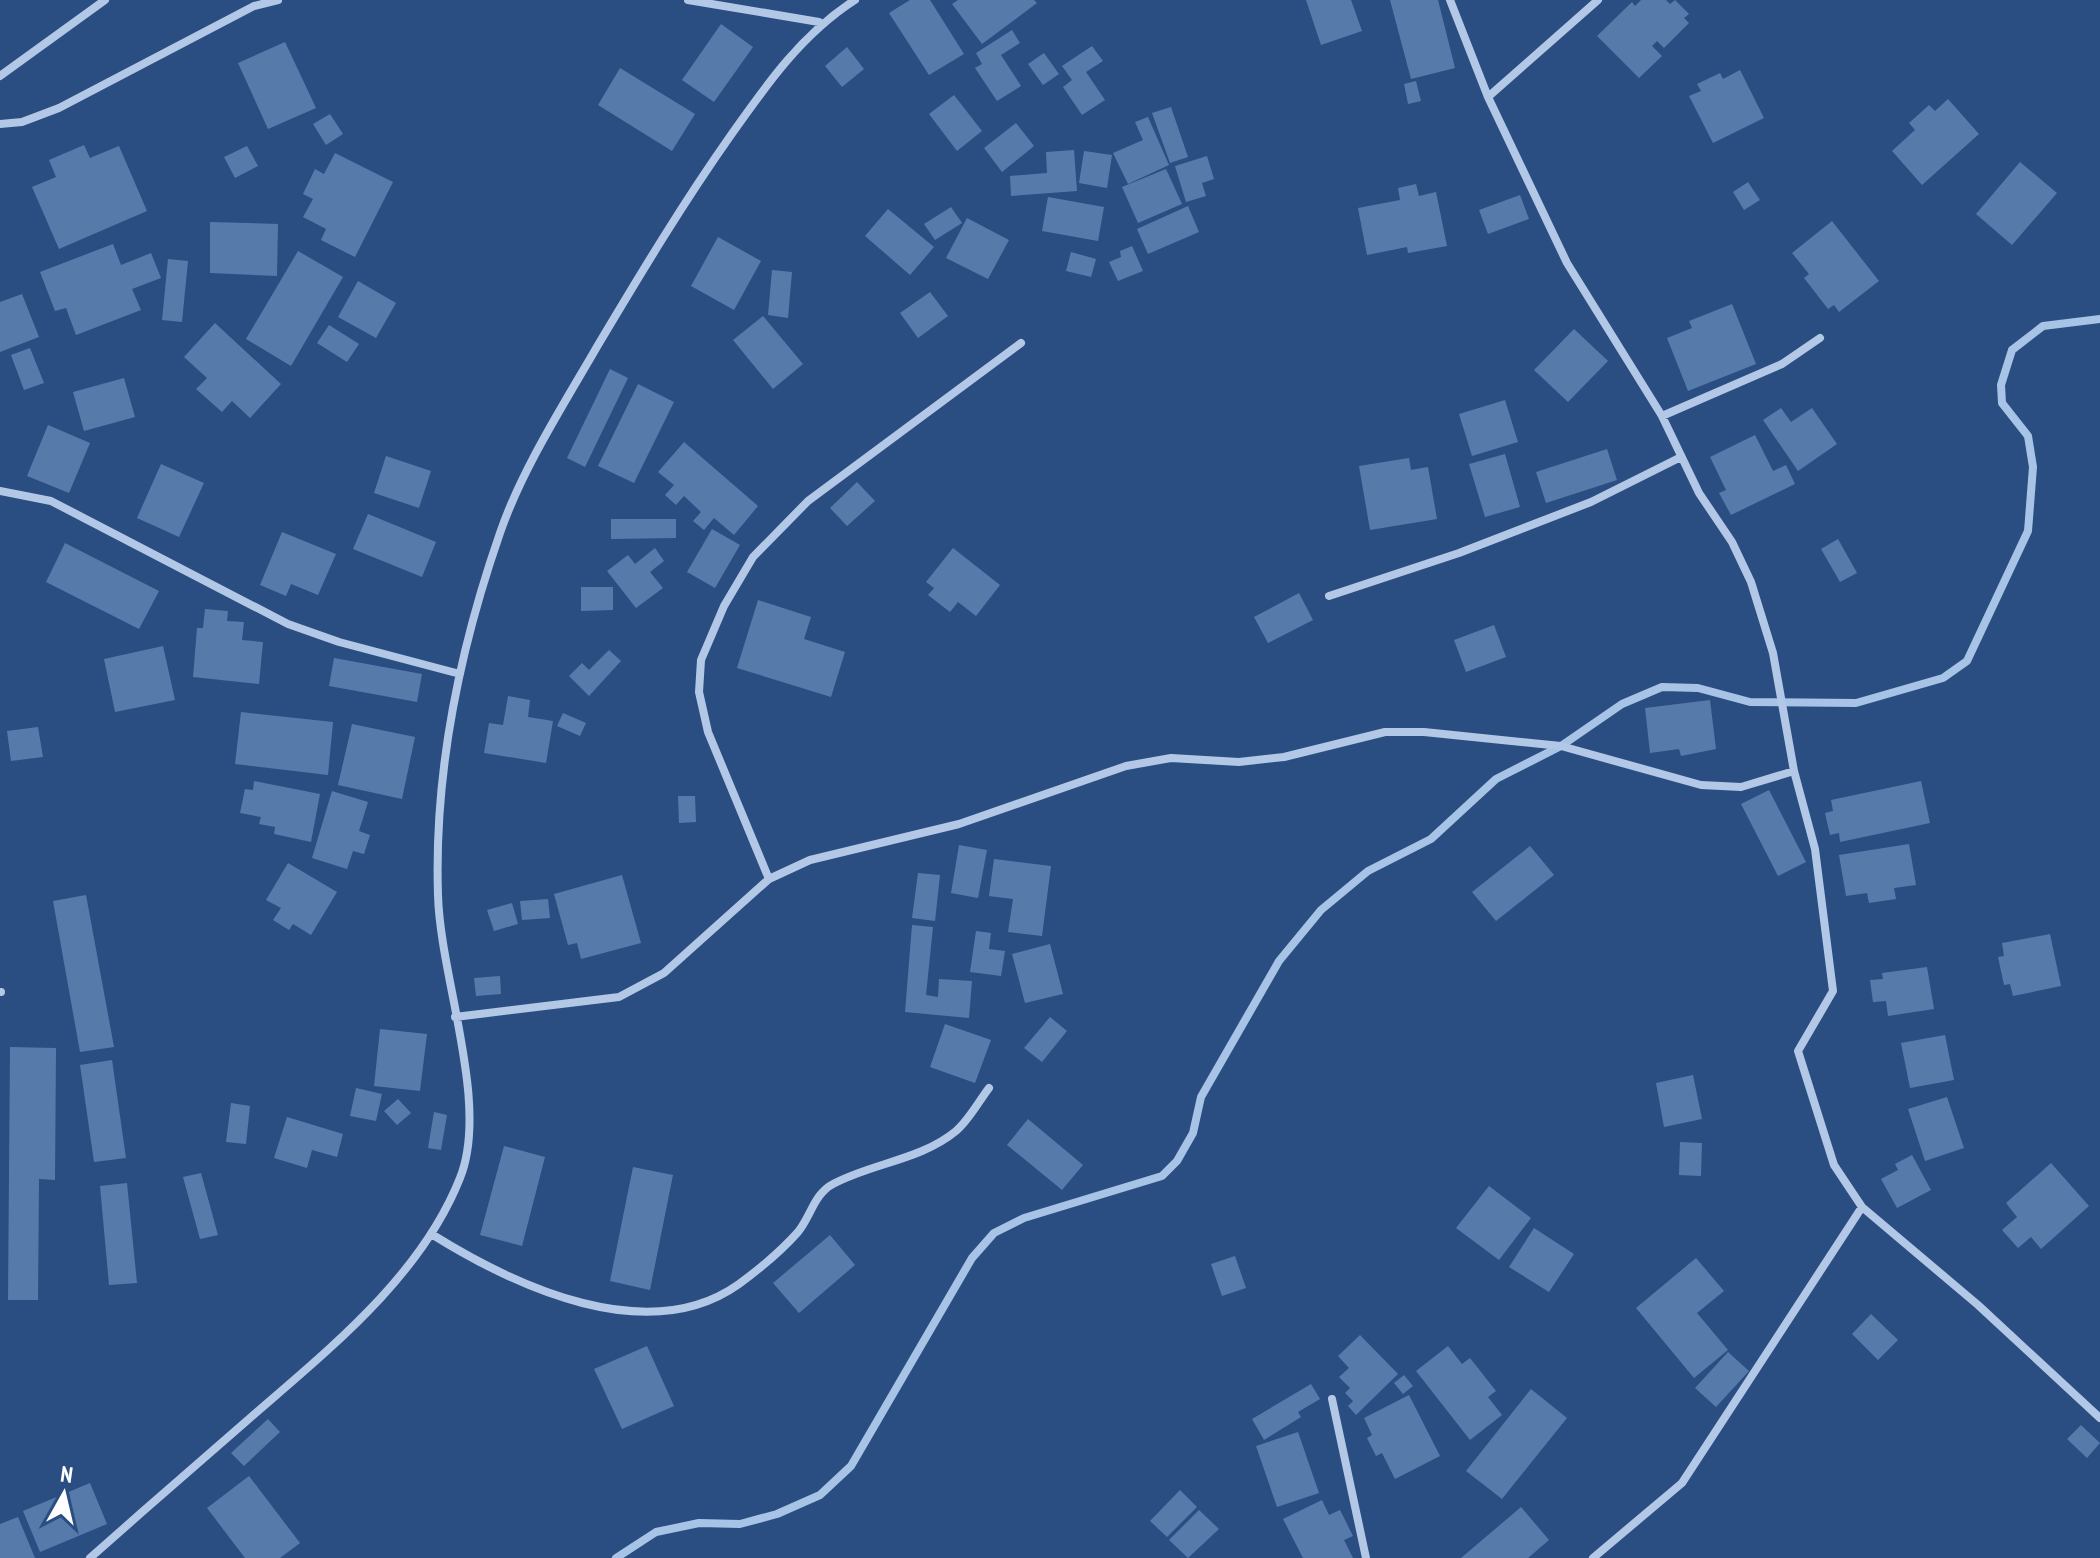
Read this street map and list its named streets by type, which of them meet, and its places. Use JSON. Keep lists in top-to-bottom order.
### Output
{
  "north": "top"
}
